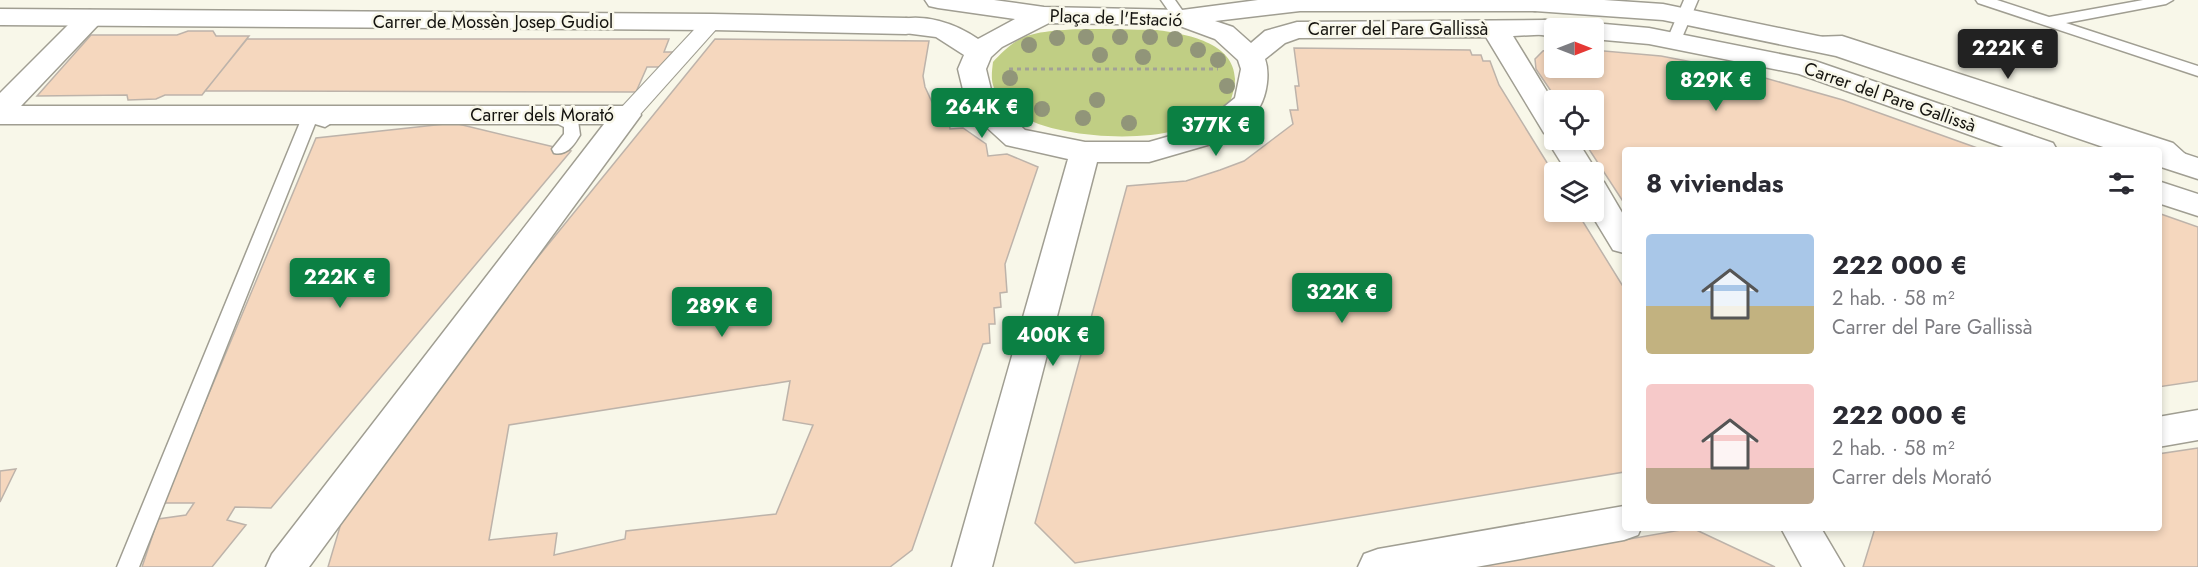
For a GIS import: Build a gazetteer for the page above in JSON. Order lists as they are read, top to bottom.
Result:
{
  "streets": {
    "street": [
      "Plaça de l'Estació",
      "Carrer de Mossèn Josep Gudiol",
      "Carrer del Pare Gallissà",
      "Carrer dels Morató"
    ]
  },
  "crossings": [
    ["Plaça de l'Estació", "Carrer de Mossèn Josep Gudiol"],
    ["Plaça de l'Estació", "Carrer del Pare Gallissà"]
  ],
  "north": "right",
  "page": {
    "price": [
      "222K €",
      "829K €",
      "264K €",
      "377K €",
      "222K €",
      "322K €",
      "289K €",
      "400K €"
    ],
    "heading": "8 viviendas",
    "list": [
      {
        "name": "222 000 €",
        "note": "2 hab. · 58 m² · Carrer del Pare Gallissà"
      },
      {
        "name": "222 000 €",
        "note": "2 hab. · 58 m² · Carrer dels Morató"
      }
    ]
  }
}
